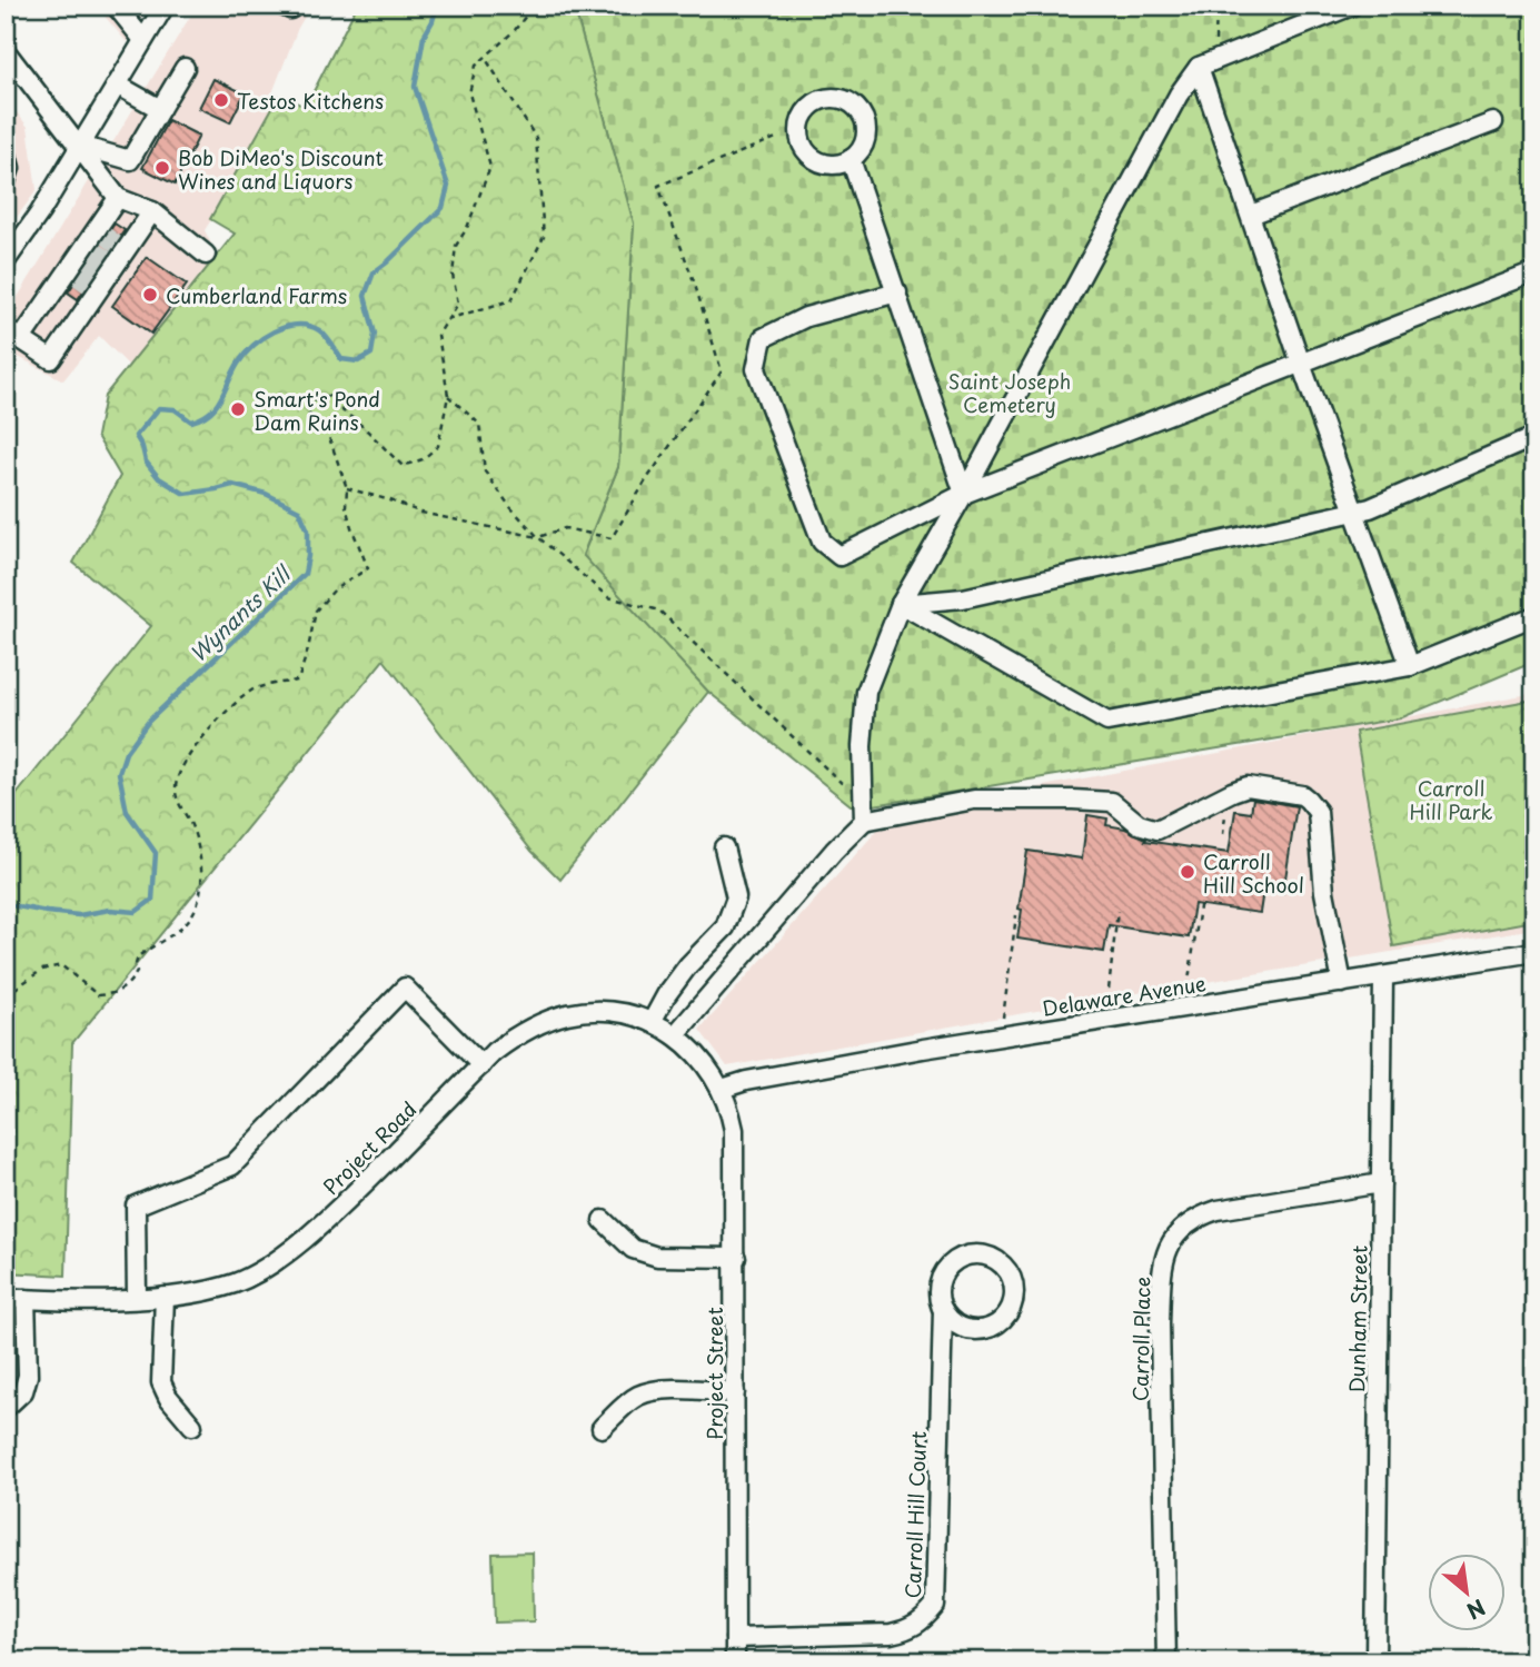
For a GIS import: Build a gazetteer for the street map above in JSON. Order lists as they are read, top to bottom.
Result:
{
  "streets": {
    "street": [
      "Delaware Avenue",
      "Project Road",
      "Dunham Street",
      "Carroll Place",
      "Project Street",
      "Carroll Hill Court"
    ]
  },
  "crossings": [
    ["Delaware Avenue", "Project Road"],
    ["Delaware Avenue", "Dunham Street"],
    ["Delaware Avenue", "Project Street"],
    ["Project Road", "Project Street"],
    ["Dunham Street", "Carroll Place"],
    ["Project Street", "Carroll Hill Court"]
  ],
  "water": ["Wynants Kill"],
  "parks": ["Saint Joseph Cemetery", "Carroll Hill Park"],
  "places": [
    "Testos Kitchens",
    "Bob DiMeo's Discount Wines and Liquors",
    "Cumberland Farms",
    "Smart's Pond Dam Ruins",
    "Carroll Hill School"
  ],
  "north": "bottom right"
}
